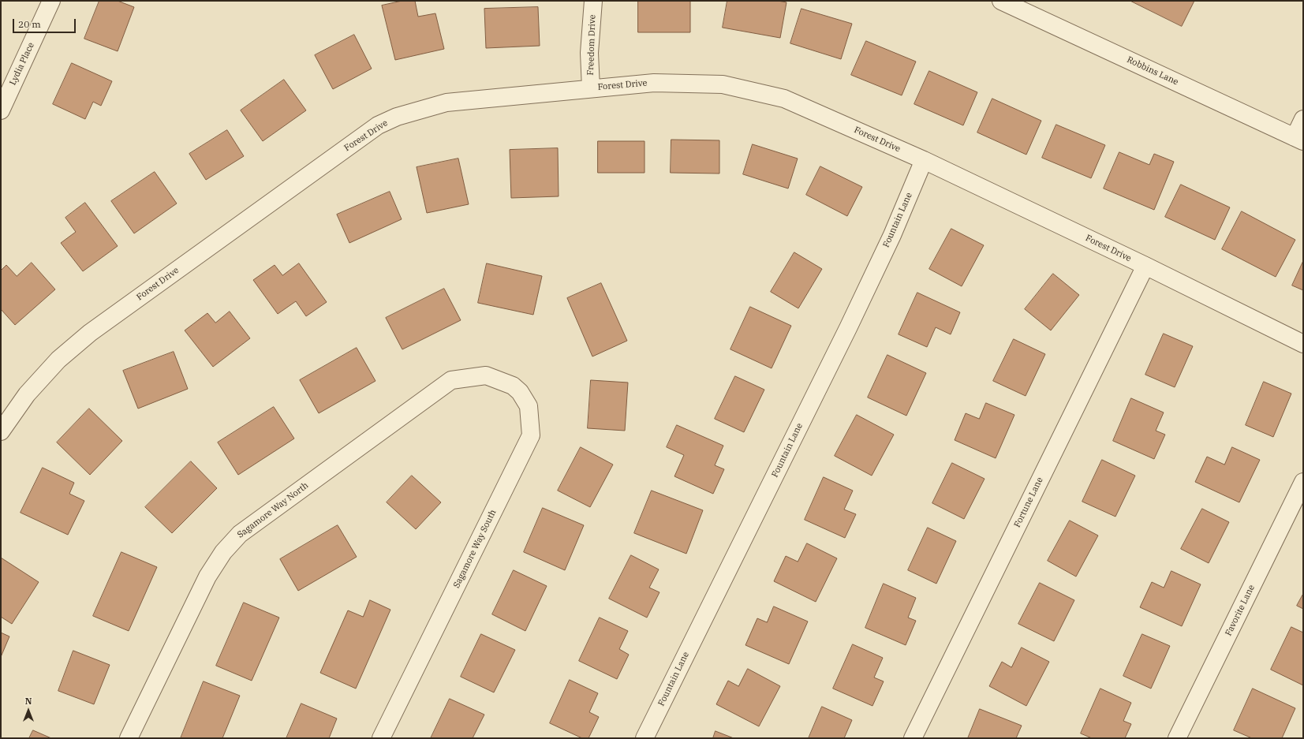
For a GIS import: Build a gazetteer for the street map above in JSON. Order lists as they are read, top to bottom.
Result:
{
  "streets": {
    "street": [
      "Freedom Drive",
      "Lydia Place",
      "Robbins Lane",
      "Forest Drive",
      "Fountain Lane",
      "Fortune Lane",
      "Sagamore Way North",
      "Sagamore Way South",
      "Favorite Lane"
    ]
  },
  "crossings": [
    ["Freedom Drive", "Forest Drive"],
    ["Forest Drive", "Fountain Lane"],
    ["Forest Drive", "Fortune Lane"],
    ["Sagamore Way North", "Sagamore Way South"]
  ],
  "scale_bar": "20 m",
  "north": "top"
}
